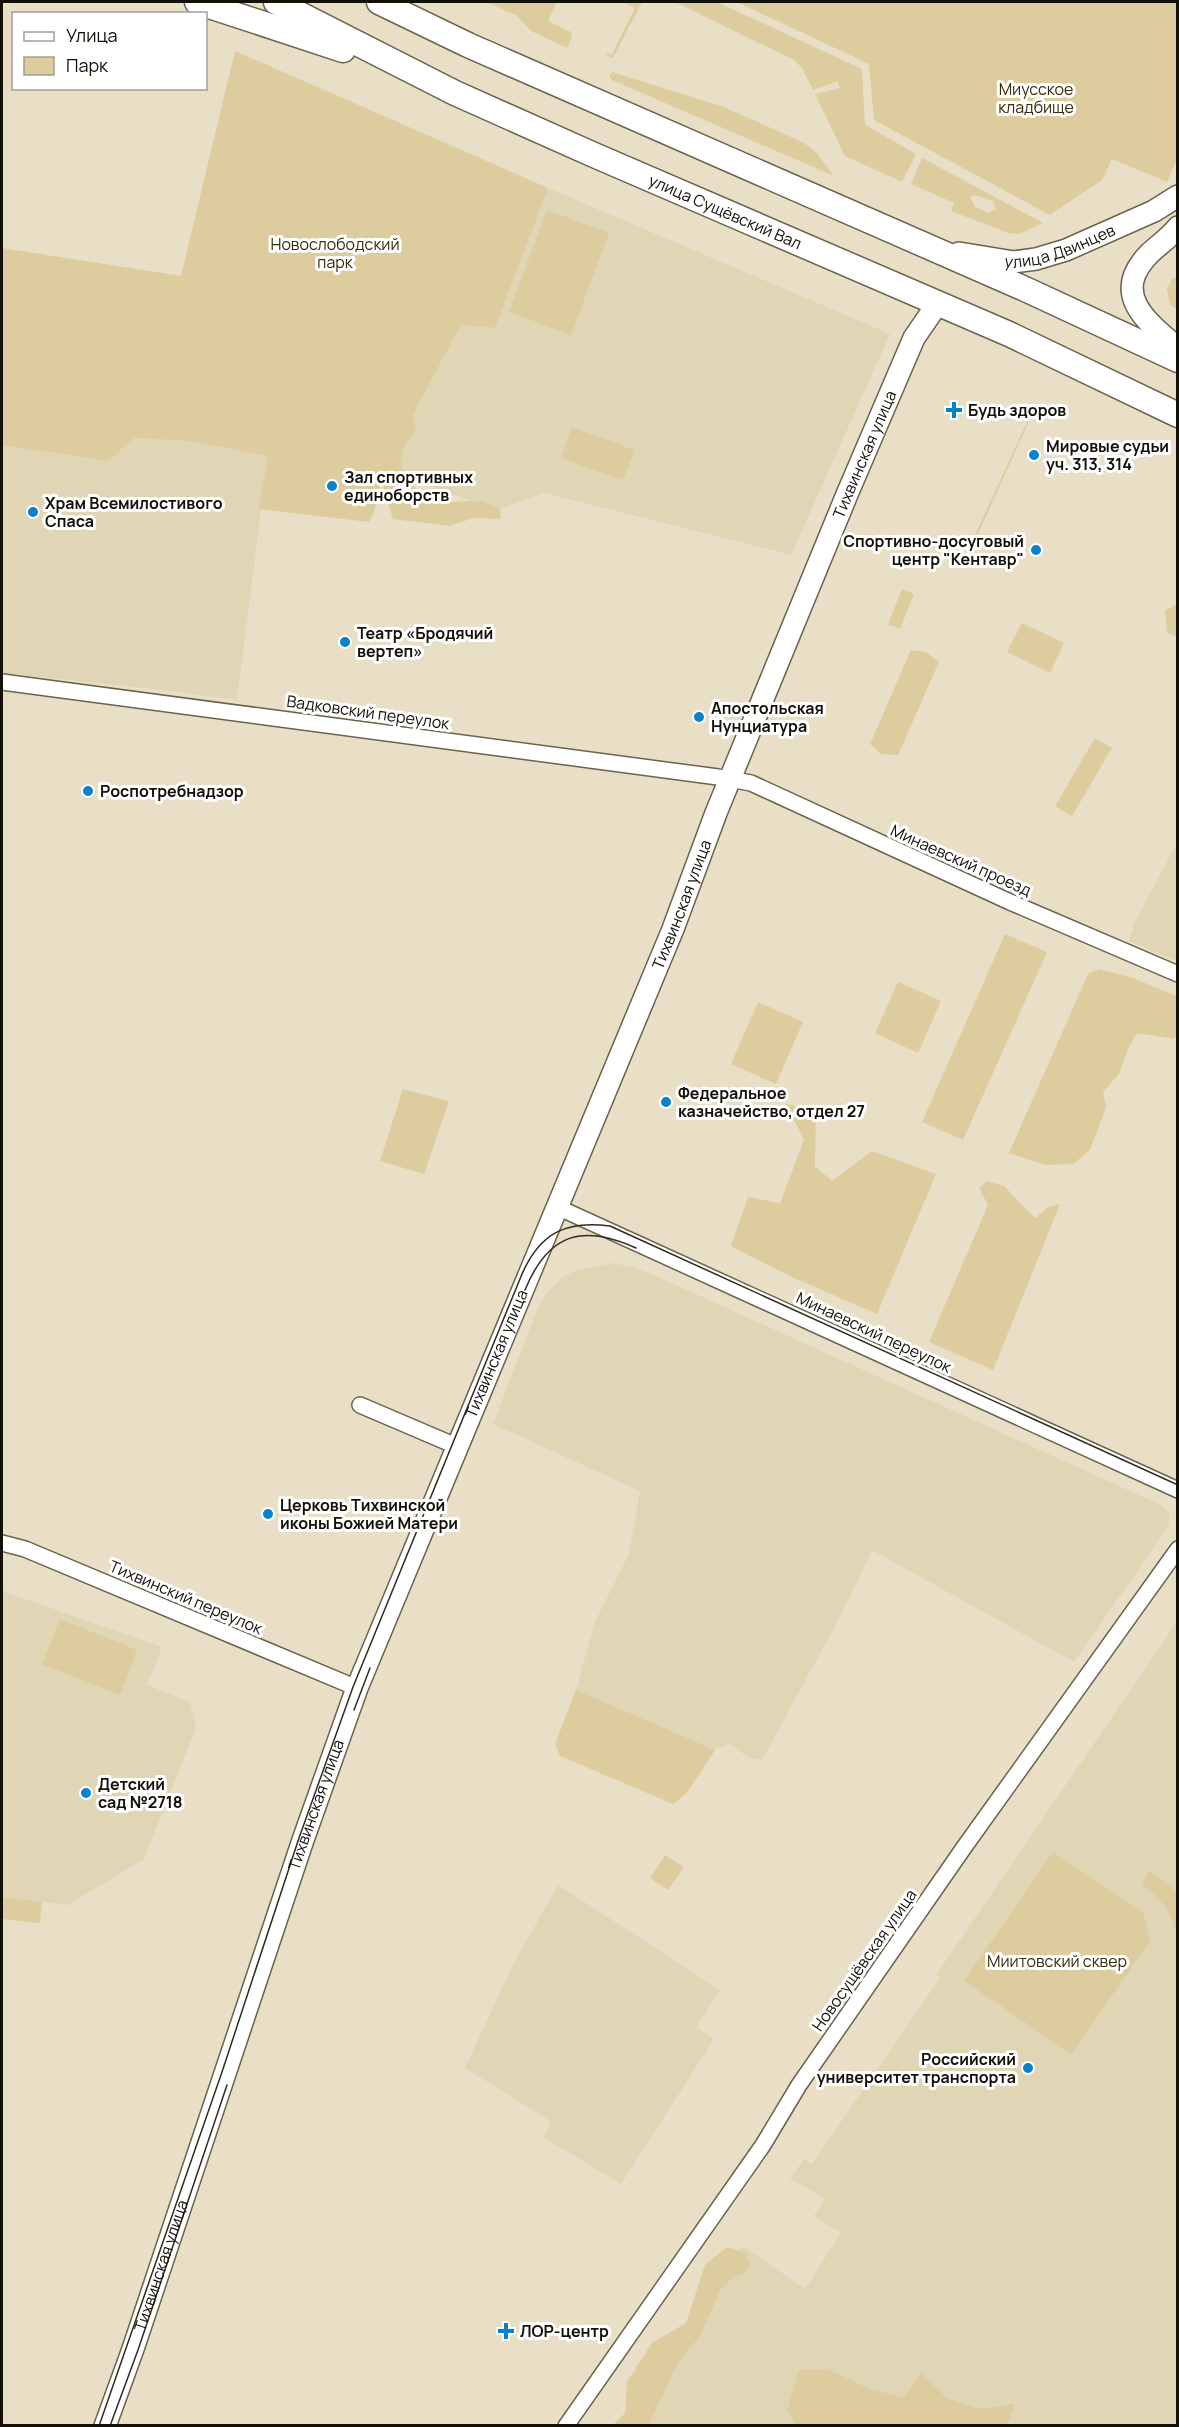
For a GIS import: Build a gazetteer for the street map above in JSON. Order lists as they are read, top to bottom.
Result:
{
  "streets": {
    "main road": ["улица Сущёвский Вал"],
    "street": [
      "улица Двинцев",
      "Тихвинская улица",
      "Вадковский переулок",
      "Минаевский проезд",
      "Минаевский переулок",
      "Тихвинский переулок",
      "Новосущёвская улица"
    ]
  },
  "crossings": [
    ["улица Сущёвский Вал", "Тихвинская улица"],
    ["Тихвинская улица", "Вадковский переулок"],
    ["Тихвинская улица", "Минаевский проезд"],
    ["Тихвинская улица", "Минаевский переулок"],
    ["Тихвинская улица", "Тихвинский переулок"],
    ["Вадковский переулок", "Минаевский проезд"]
  ],
  "parks": ["Миусское кладбище", "Новослободский парк", "Миитовский сквер"],
  "places": {
    "health": ["Будь здоров", "ЛОР-центр"],
    "other": [
      "Мировые судьи уч. 313, 314",
      "Зал спортивных единоборств",
      "Храм Всемилостивого Спаса",
      "Спортивно-досуговый центр \"Кентавр\"",
      "Театр «Бродячий вертеп»",
      "Апостольская Нунциатура",
      "Роспотребнадзор",
      "Федеральное казначейство, отдел 27",
      "Церковь Тихвинской иконы Божией Матери",
      "Детский сад №2718",
      "Российский университет транспорта"
    ]
  },
  "legend": ["Улица", "Парк"]
}
